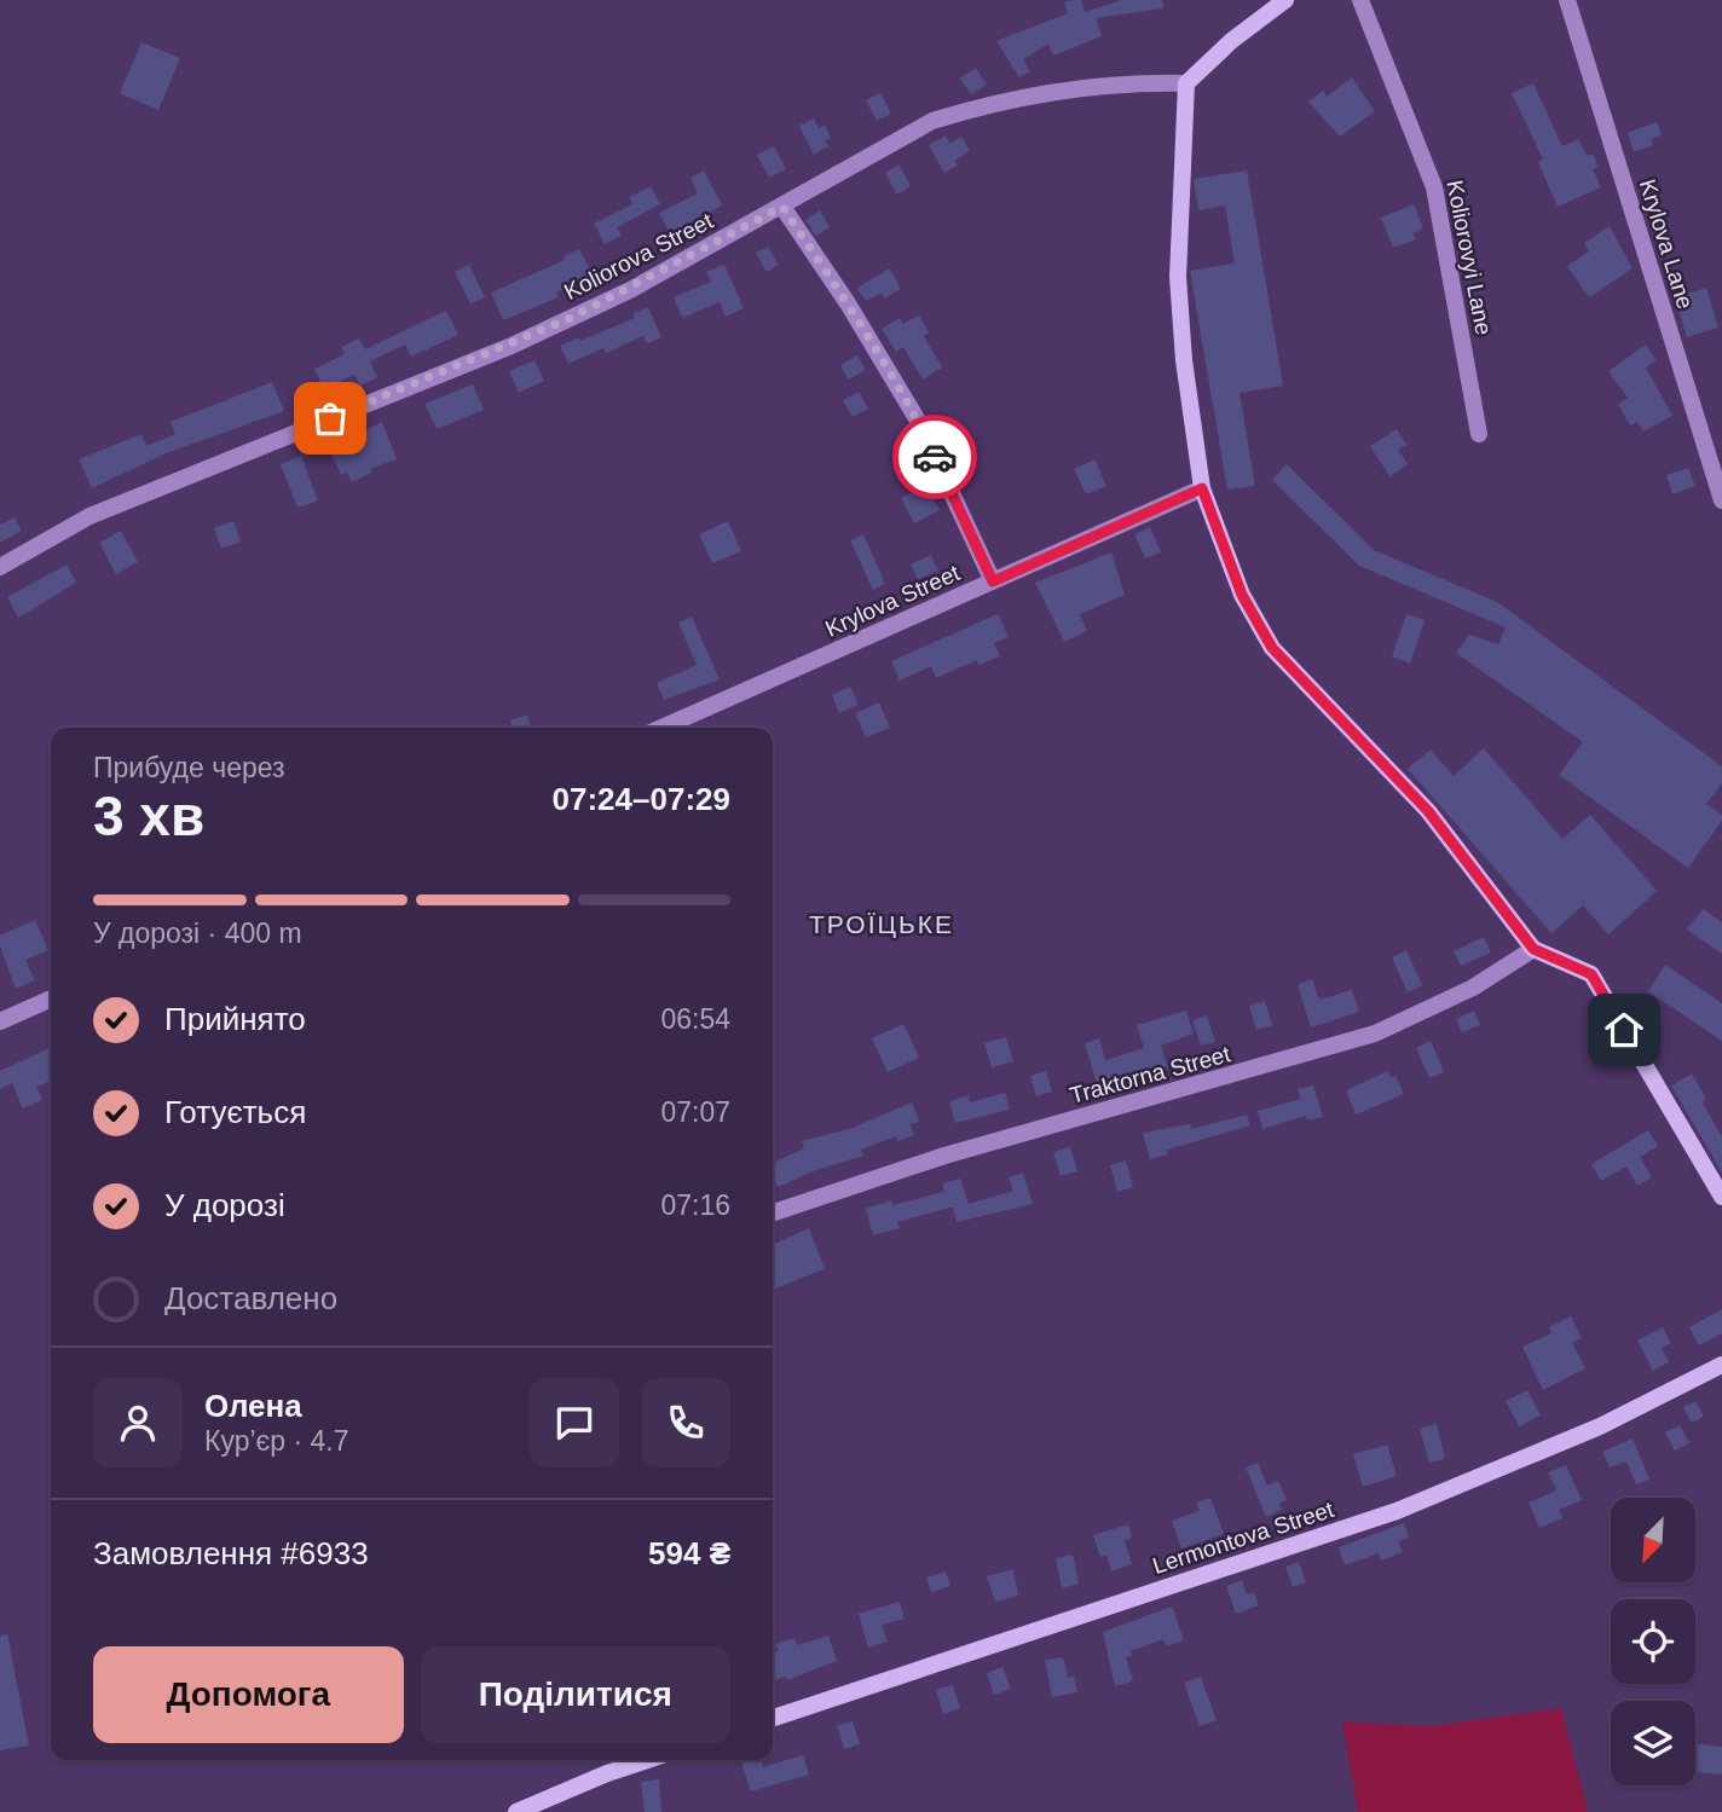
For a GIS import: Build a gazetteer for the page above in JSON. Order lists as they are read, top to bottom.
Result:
{
  "streets": {
    "street": [
      "Krylova Lane",
      "Koliorova Street",
      "Koliorovyi Lane",
      "Krylova Street",
      "Traktorna Street",
      "Lermontova Street"
    ]
  },
  "districts": ["ТРОЇЦЬКЕ"],
  "north": "bottom left",
  "page": {
    "heading": ["3 хв", "Прибуде через", "07:24–07:29"],
    "panel": [
      "Олена",
      "Кур’єр · 4.7",
      "Замовлення #6933",
      "594 ₴"
    ],
    "bar": "У дорозі · 400 m",
    "list": [
      ["Прийнято", "06:54"],
      ["Готується", "07:07"],
      ["У дорозі", "07:16"],
      "Доставлено"
    ],
    "buttons": ["Допомога", "Поділитися"]
  }
}
